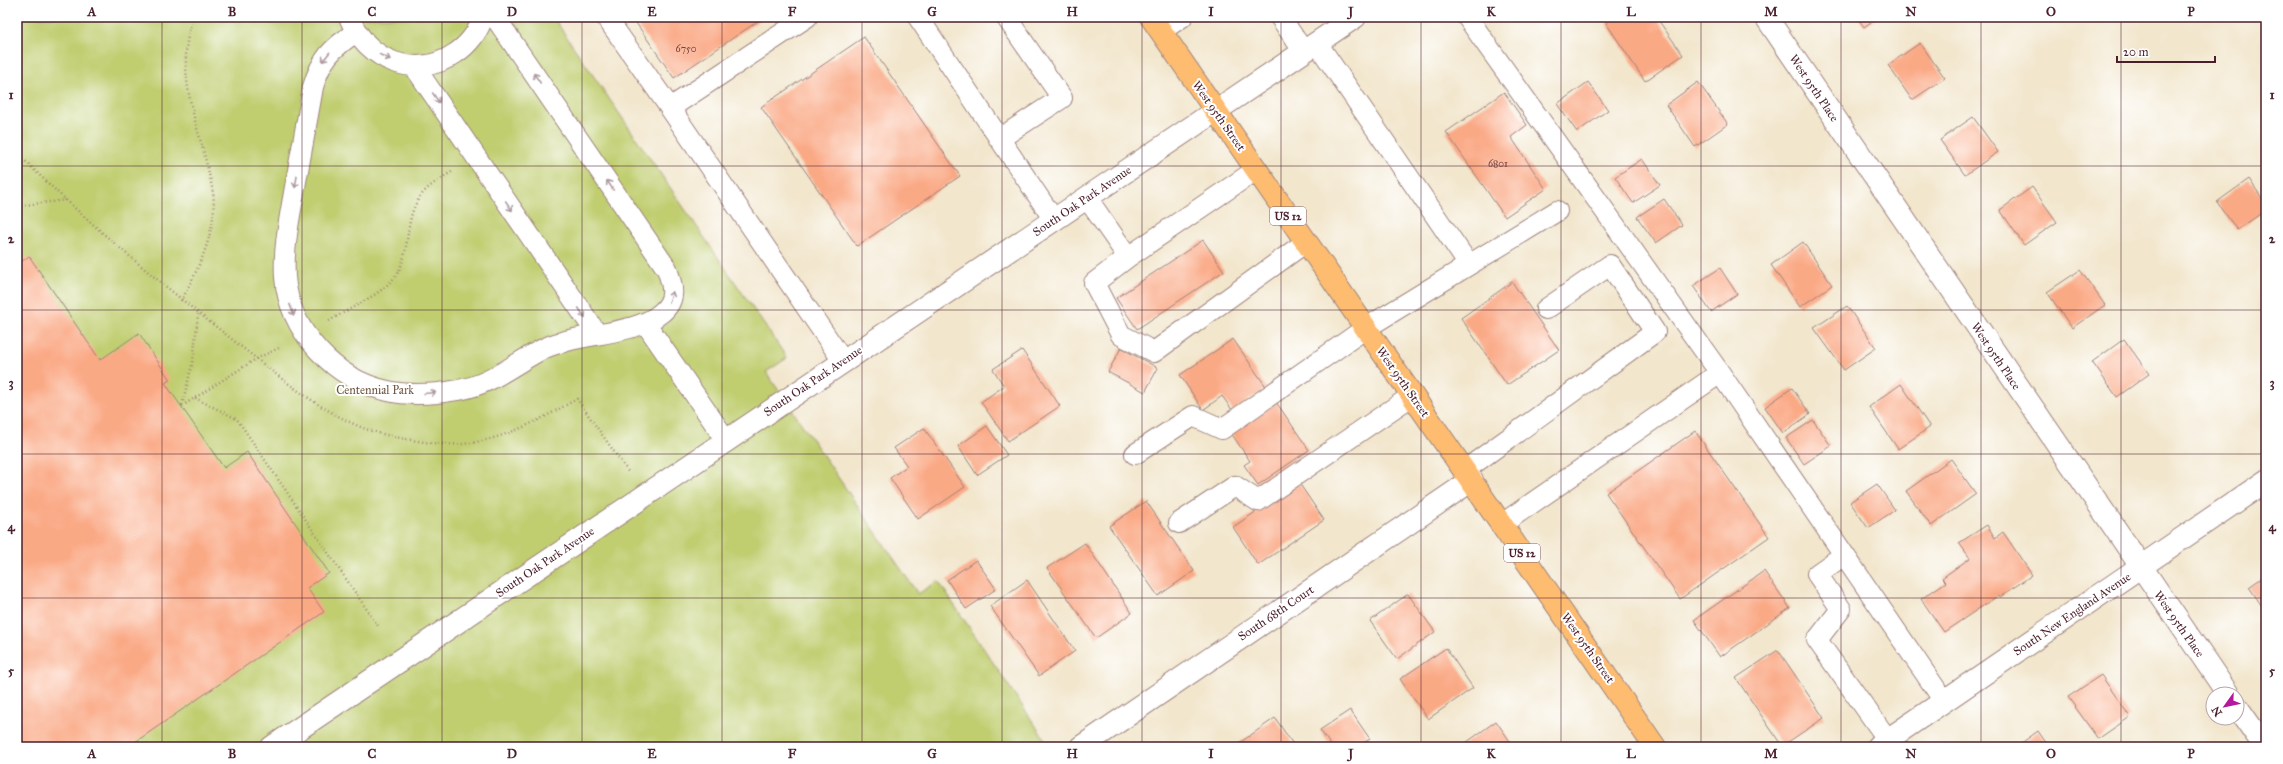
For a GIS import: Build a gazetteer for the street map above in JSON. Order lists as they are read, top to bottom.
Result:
{
  "streets": {
    "main road": ["West 95th Street", "US 12"],
    "street": [
      "West 95th Place",
      "South Oak Park Avenue",
      "South 68th Court",
      "South New England Avenue"
    ]
  },
  "crossings": [
    ["West 95th Place", "South New England Avenue"],
    ["West 95th Street", "South Oak Park Avenue"],
    ["West 95th Street", "South 68th Court"]
  ],
  "parks": ["Centennial Park"],
  "house_numbers": ["6750", "6801"],
  "scale_bar": "20 m",
  "north": "bottom left",
  "grid": {
    "columns": [
      "A",
      "B",
      "C",
      "D",
      "E",
      "F",
      "G",
      "H",
      "I",
      "J",
      "K",
      "L",
      "M",
      "N",
      "O",
      "P"
    ],
    "rows": [
      "1",
      "2",
      "3",
      "4",
      "5"
    ]
  }
}
